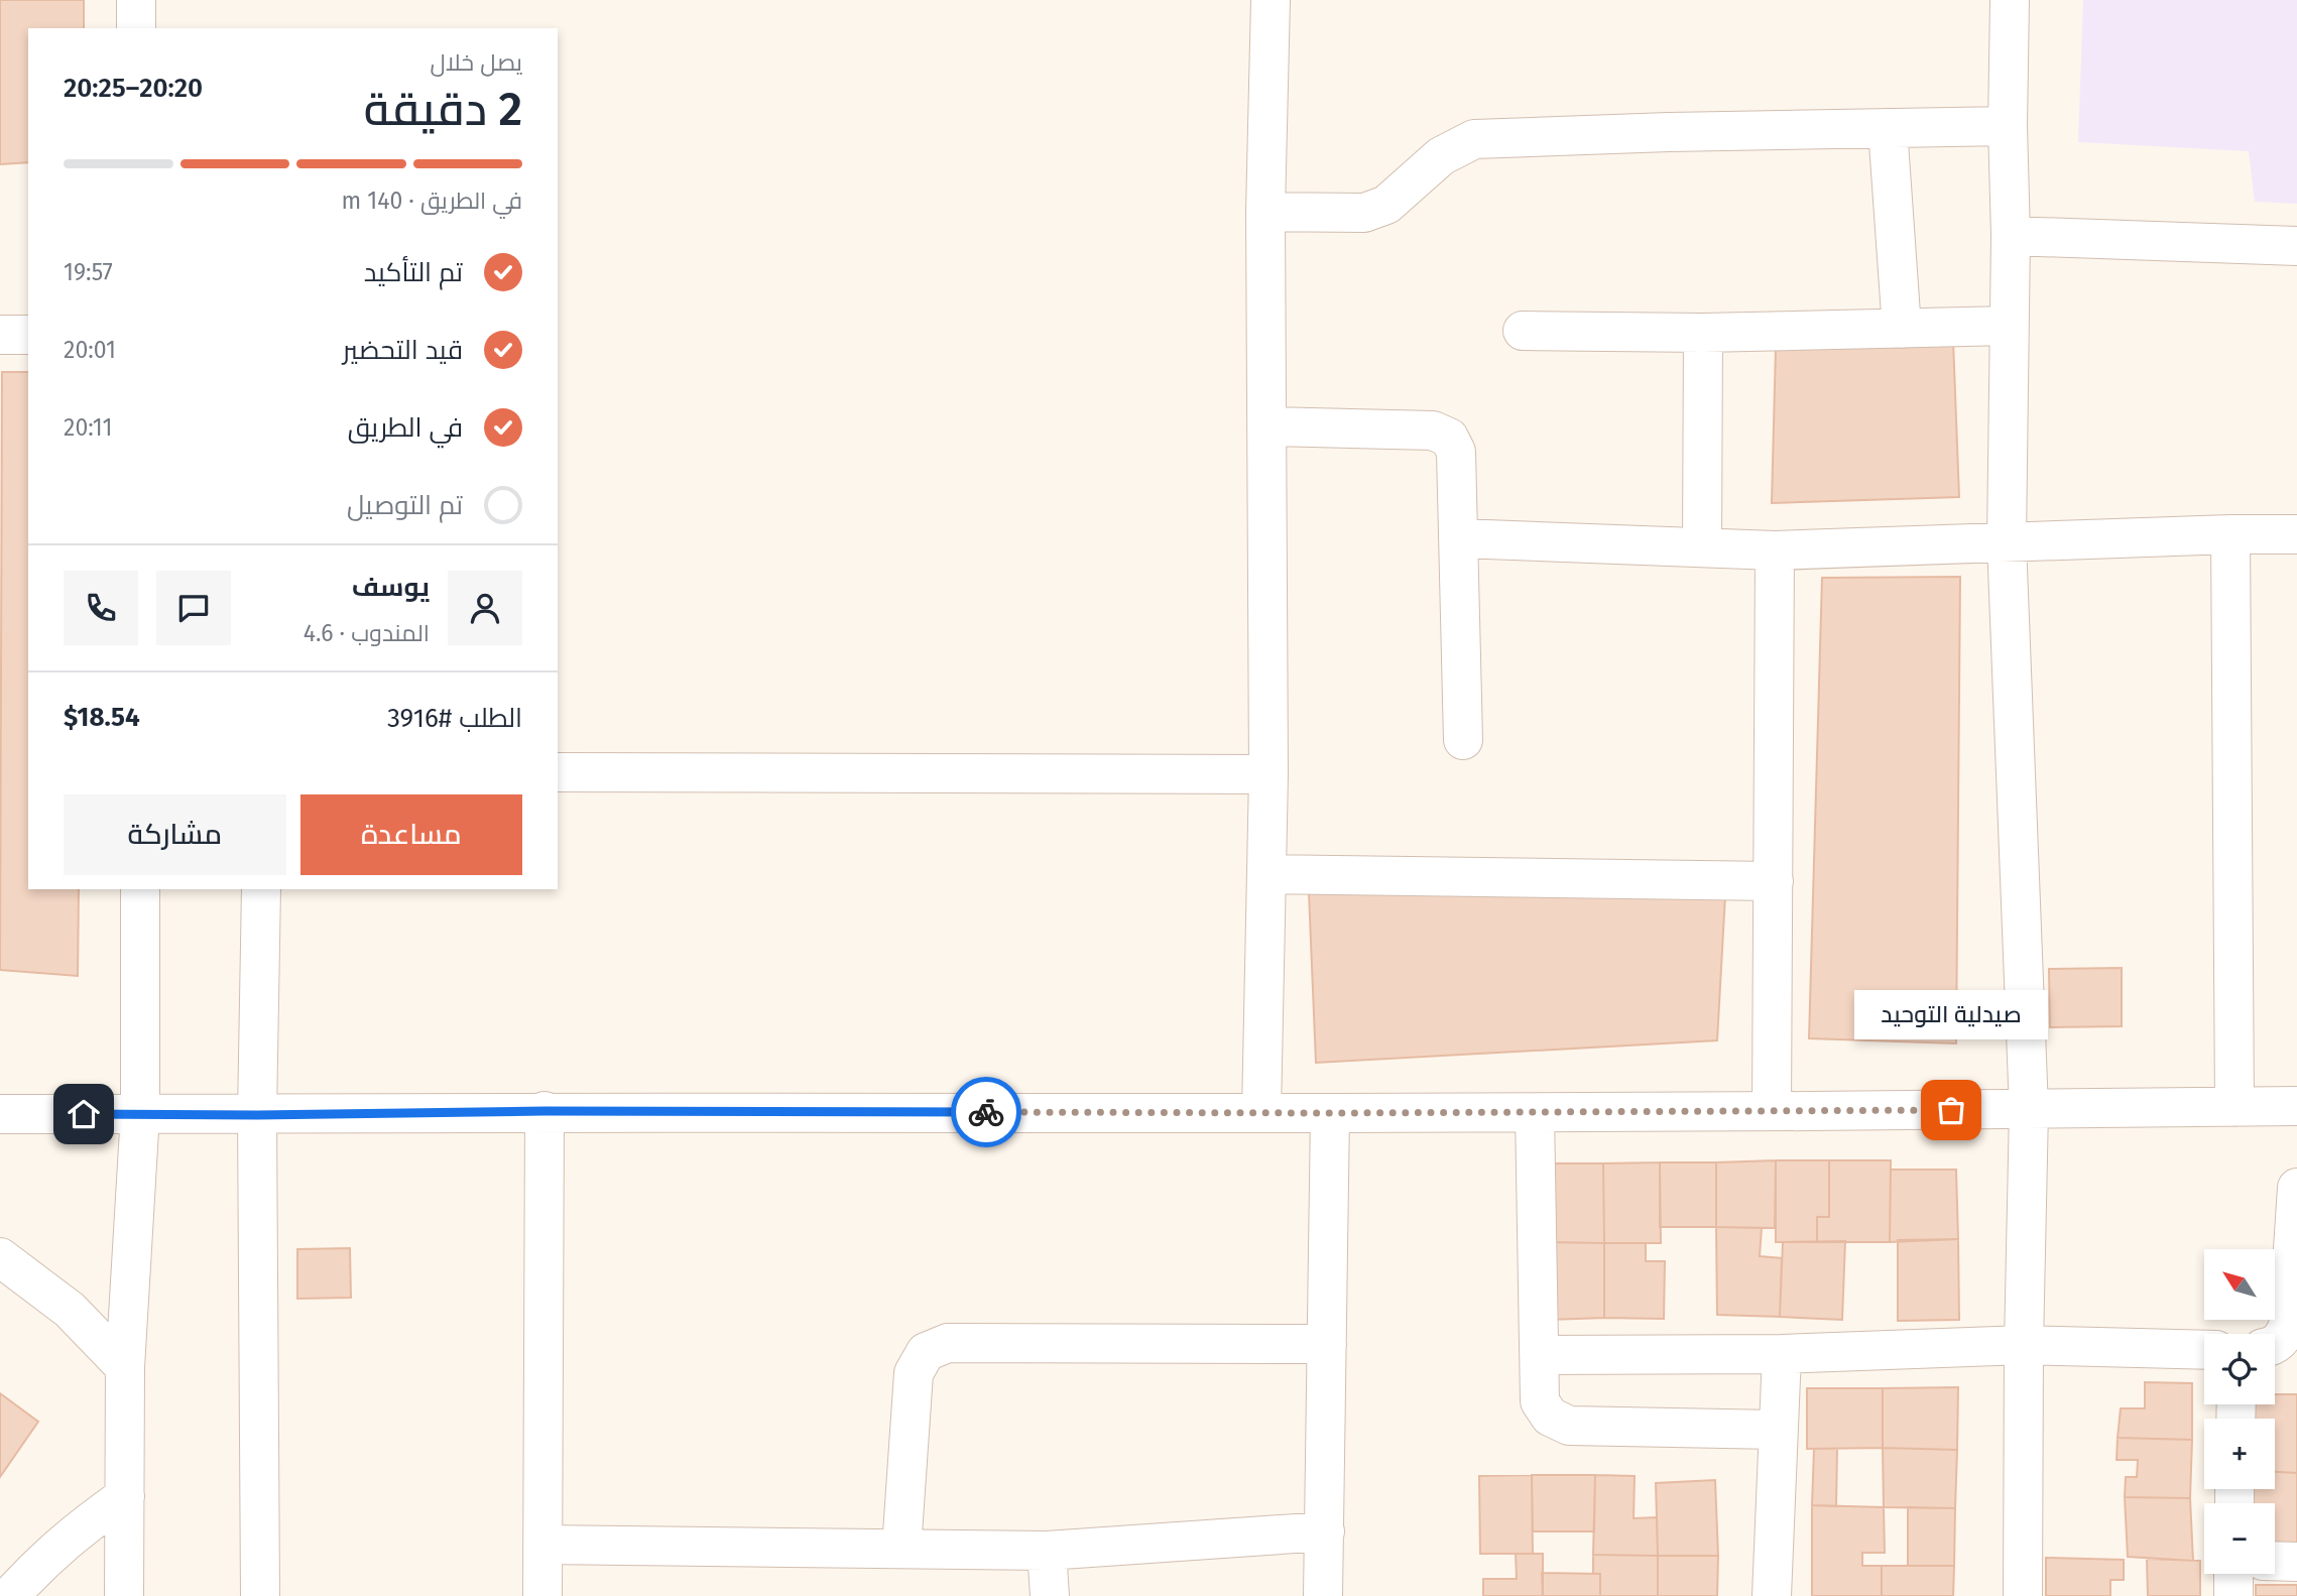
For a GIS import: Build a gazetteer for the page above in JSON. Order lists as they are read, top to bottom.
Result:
{
  "places": ["صيدلية التوحيد"],
  "north": "top left",
  "page": {
    "heading": ["2 دقيقة", "يصل خلال", "20:20–20:25"],
    "panel": [
      "يوسف",
      "المندوب · 4.6",
      "الطلب #3916",
      "$18.54"
    ],
    "bar": "في الطريق · 140 m",
    "list": [
      ["تم التأكيد", "19:57"],
      ["قيد التحضير", "20:01"],
      ["في الطريق", "20:11"],
      "تم التوصيل"
    ],
    "buttons": ["مساعدة", "مشاركة"],
    "bubble": "صيدلية التوحيد",
    "map_buttons": ["+", "−"]
  }
}
